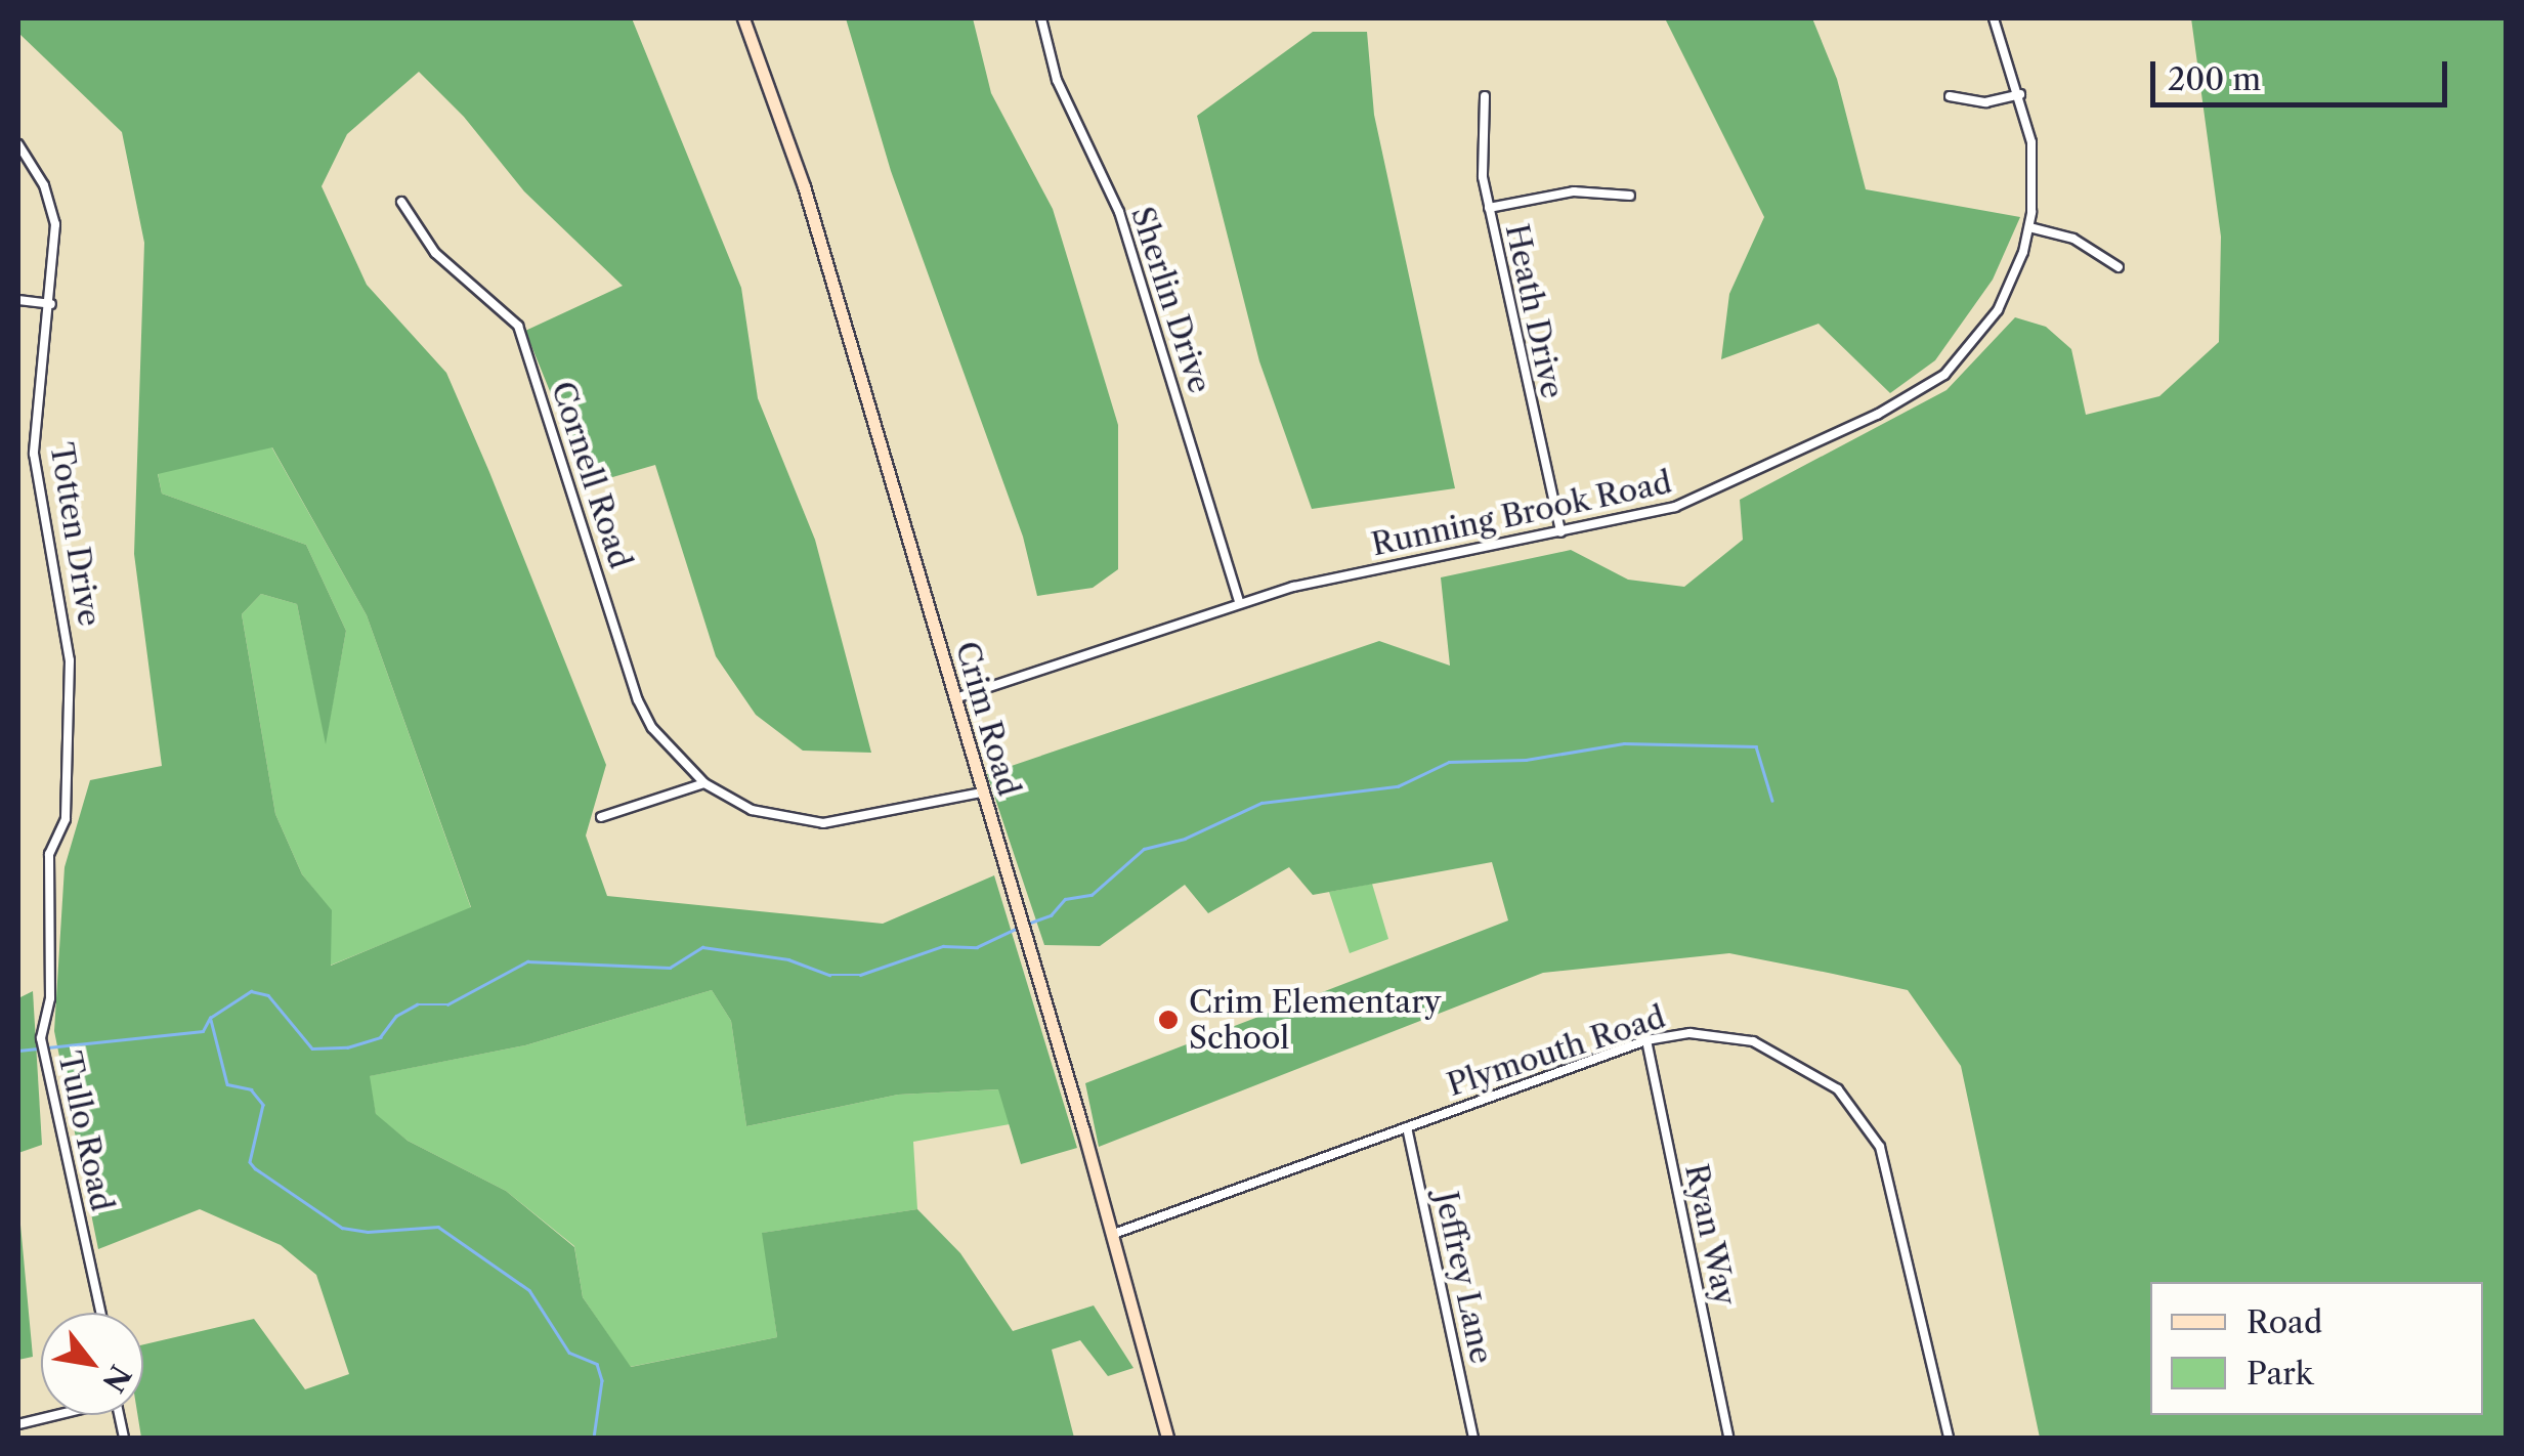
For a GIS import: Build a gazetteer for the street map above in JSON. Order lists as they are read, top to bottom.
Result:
{
  "streets": {
    "street": [
      "Sherlin Drive",
      "Heath Drive",
      "Cornell Road",
      "Running Brook Road",
      "Totten Drive",
      "Crim Road",
      "Plymouth Road",
      "Tullo Road",
      "Ryan Way",
      "Jeffrey Lane"
    ]
  },
  "crossings": [
    ["Sherlin Drive", "Running Brook Road"],
    ["Heath Drive", "Running Brook Road"],
    ["Cornell Road", "Crim Road"],
    ["Running Brook Road", "Crim Road"],
    ["Totten Drive", "Tullo Road"],
    ["Crim Road", "Plymouth Road"],
    ["Plymouth Road", "Ryan Way"],
    ["Plymouth Road", "Jeffrey Lane"]
  ],
  "places": ["Crim Elementary School"],
  "legend": ["Road", "Park"],
  "scale_bar": "200 m",
  "north": "bottom right"
}
